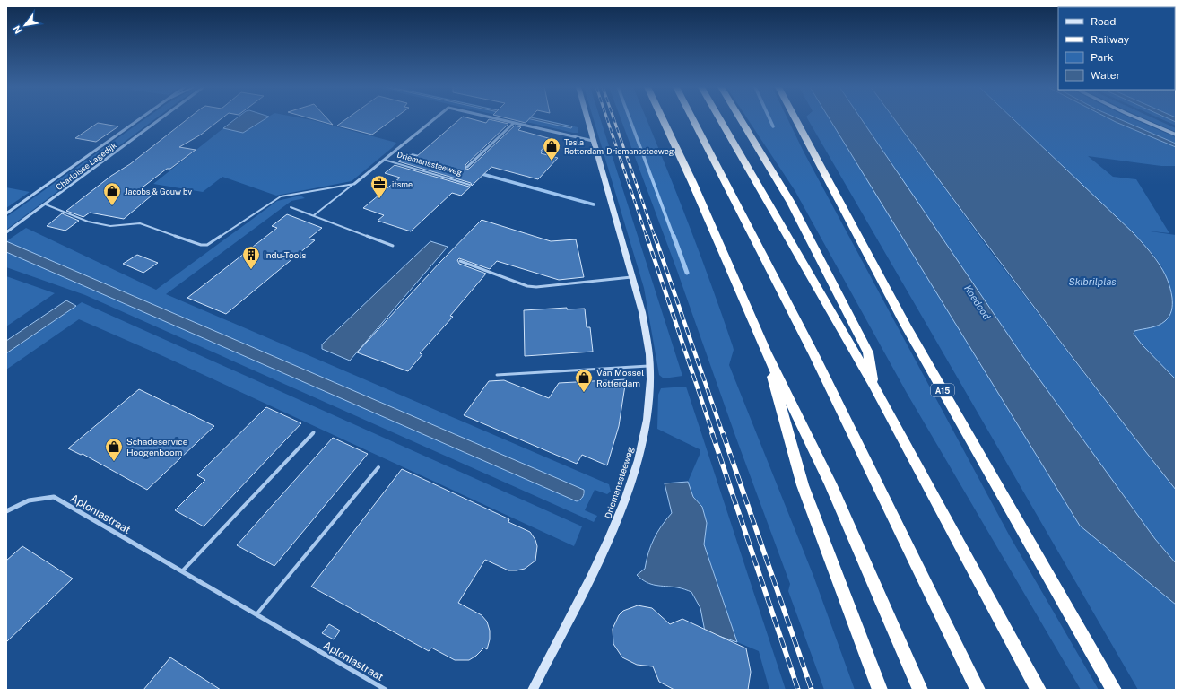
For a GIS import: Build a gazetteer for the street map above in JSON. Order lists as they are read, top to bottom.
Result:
{
  "streets": {
    "highway": ["A15"],
    "main road": ["Driemanssteeweg"],
    "street": ["Charloisse Lagedijk", "Aploniastraat"]
  },
  "water": ["Skibrilplas", "Koedood"],
  "places": {
    "shop": [
      "Tesla Rotterdam-Driemanssteeweg",
      "Jacobs & Gouw bv",
      "Van Mossel Rotterdam",
      "Schadeservice Hoogenboom"
    ],
    "office": ["itsme"],
    "building": ["Indu-Tools"]
  },
  "legend": [
    "Road",
    "Railway",
    "Park",
    "Water"
  ],
  "north": "bottom left"
}
